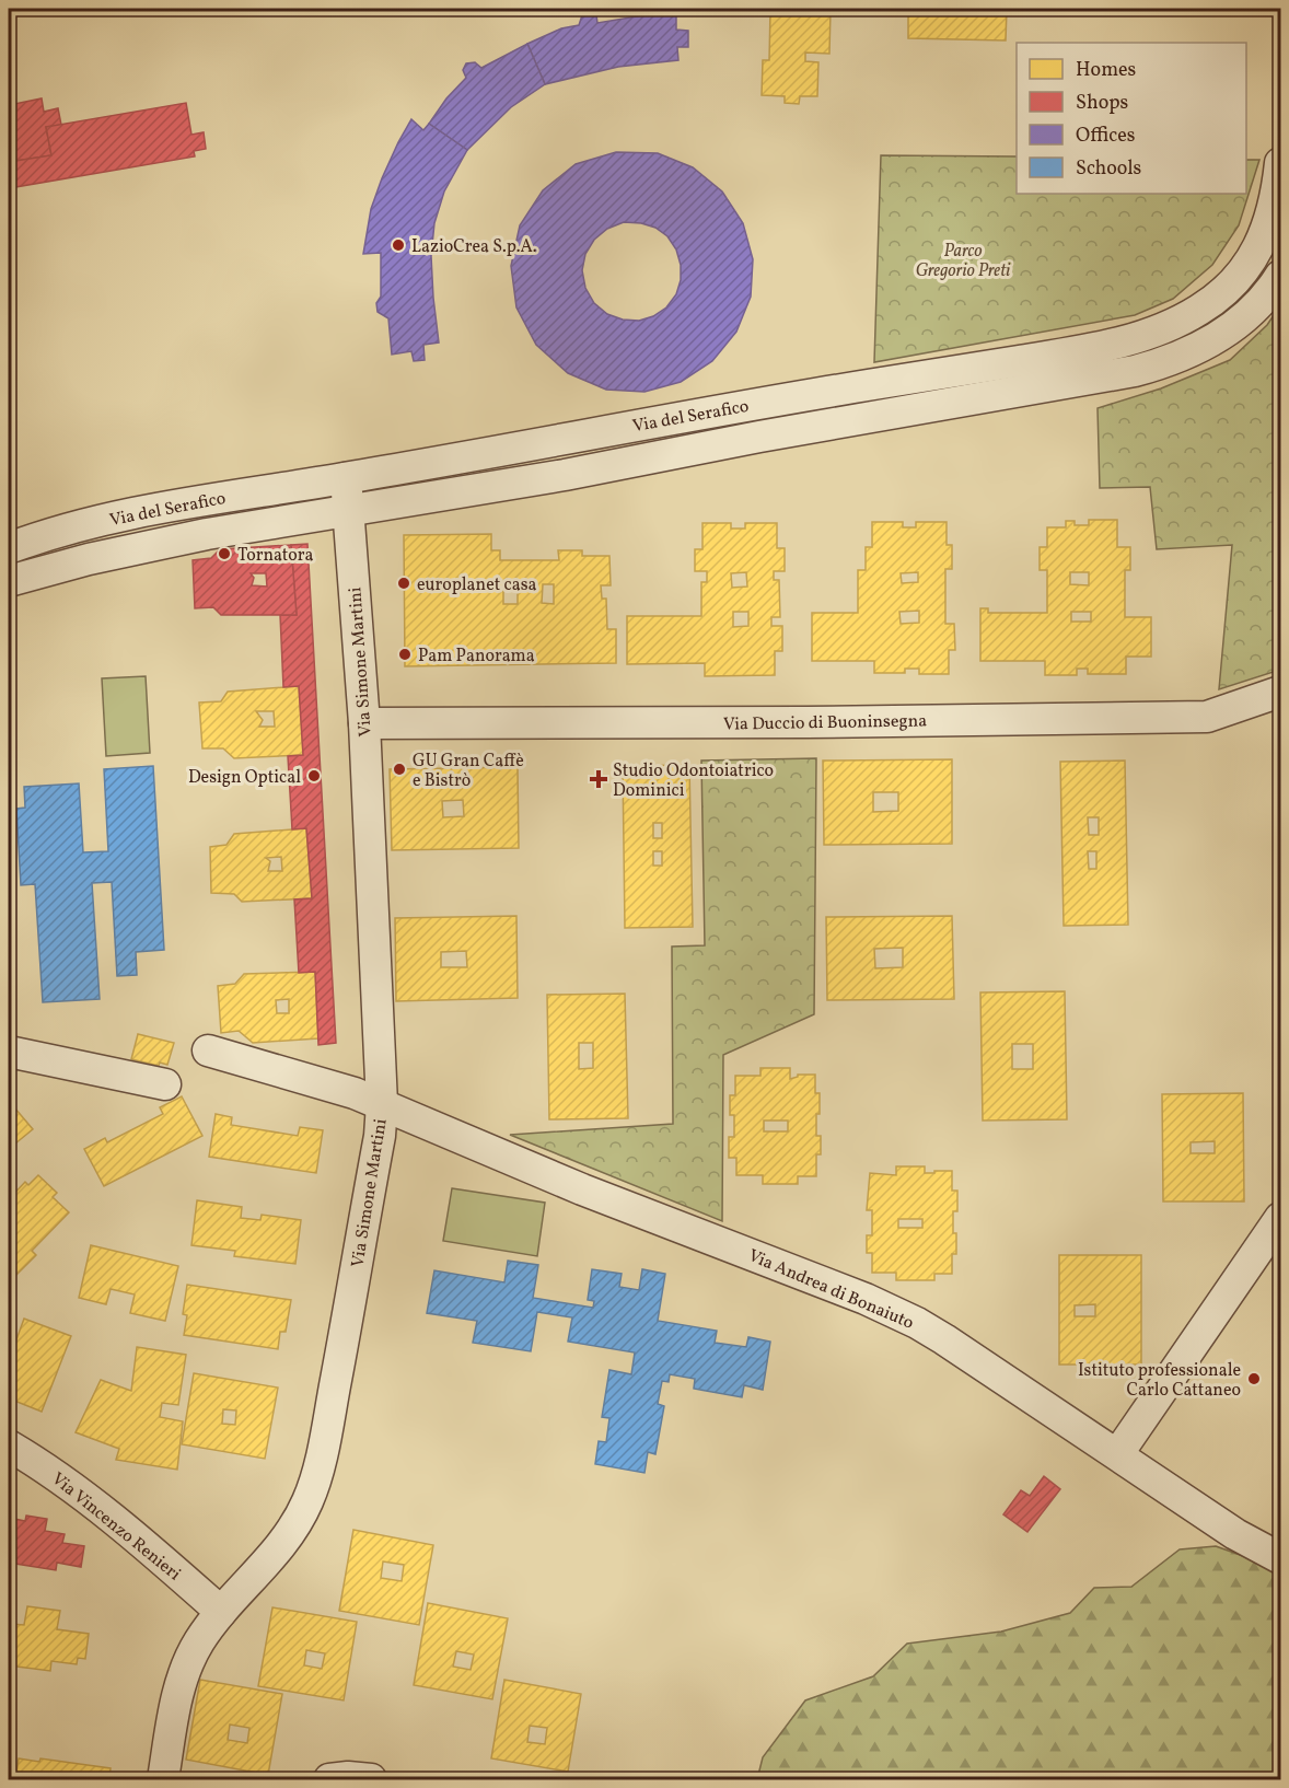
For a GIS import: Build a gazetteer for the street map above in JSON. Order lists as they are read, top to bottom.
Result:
{
  "streets": {
    "street": [
      "Via del Serafico",
      "Via Simone Martini",
      "Via Duccio di Buoninsegna",
      "Via Andrea di Bonaiuto",
      "Via Vincenzo Renieri"
    ]
  },
  "crossings": [
    ["Via del Serafico", "Via Simone Martini"],
    ["Via Simone Martini", "Via Duccio di Buoninsegna"],
    ["Via Simone Martini", "Via Andrea di Bonaiuto"],
    ["Via Simone Martini", "Via Vincenzo Renieri"]
  ],
  "parks": ["Parco Gregorio Preti"],
  "places": {
    "other": [
      "LazioCrea S.p.A.",
      "Tornatora",
      "europlanet casa",
      "Pam Panorama",
      "GU Gran Caffè e Bistrò",
      "Design Optical",
      "Istituto professionale Carlo Cattaneo"
    ],
    "health": ["Studio Odontoiatrico Dominici"]
  },
  "legend": [
    "Homes",
    "Shops",
    "Offices",
    "Schools"
  ]
}
